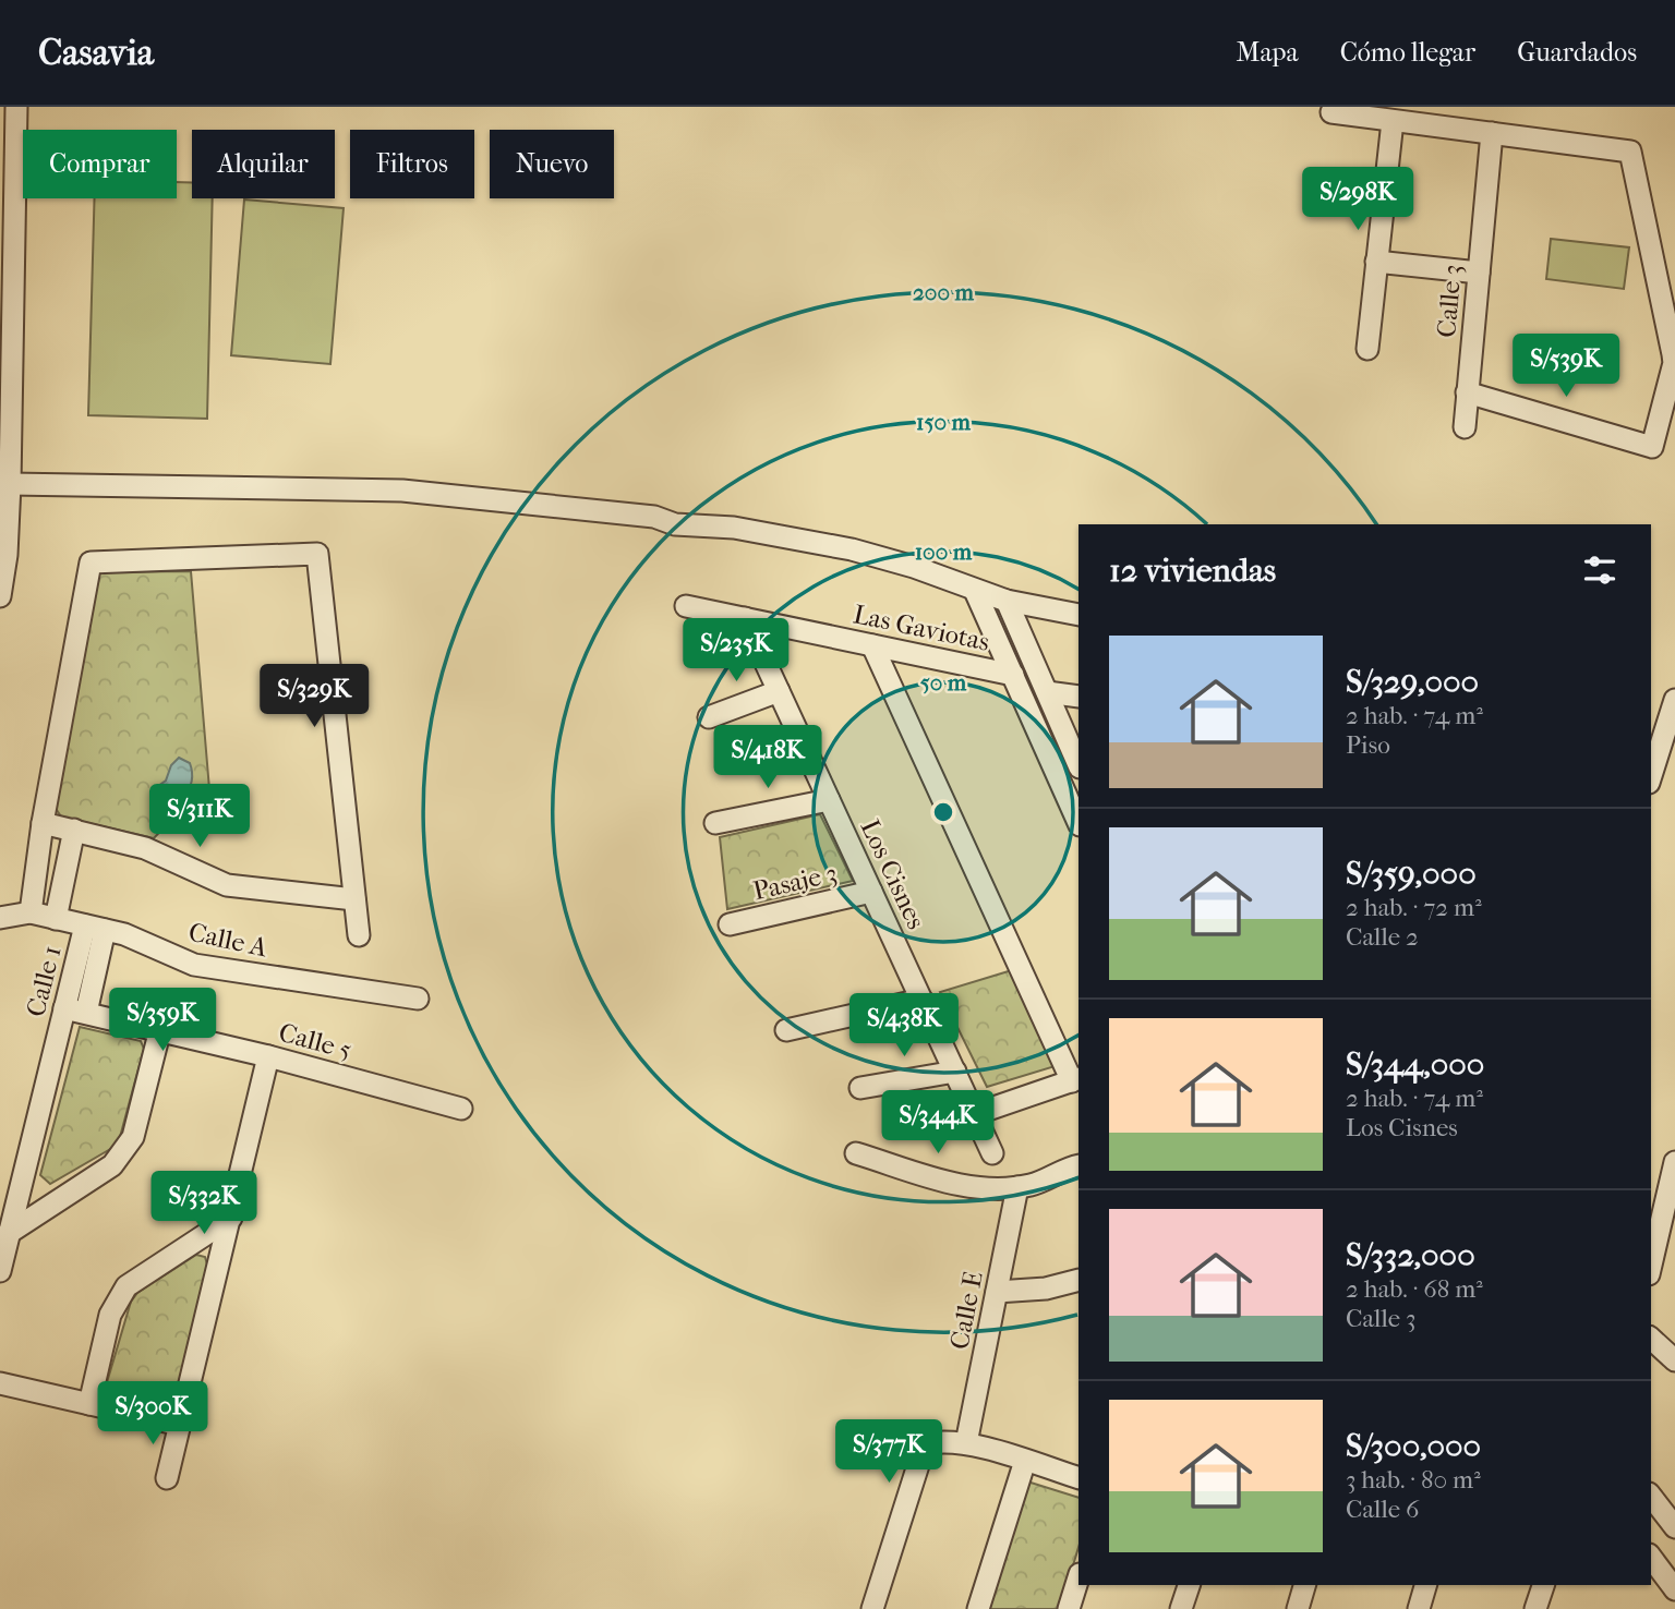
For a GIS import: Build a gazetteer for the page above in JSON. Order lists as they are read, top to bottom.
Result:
{
  "streets": {
    "street": [
      "Calle 3",
      "Las Gaviotas",
      "Los Cisnes",
      "Pasaje 3",
      "Calle A",
      "Calle 1",
      "Calle 5",
      "Calle E"
    ]
  },
  "crossings": [
    ["Las Gaviotas", "Los Cisnes"],
    ["Los Cisnes", "Pasaje 3"],
    ["Calle A", "Calle 1"],
    ["Calle 1", "Calle 5"]
  ],
  "page": {
    "header": "Casavia",
    "nav": ["Mapa", "Cómo llegar", "Guardados"],
    "chip": [
      "Comprar",
      "Alquilar",
      "Filtros",
      "Nuevo"
    ],
    "price": [
      "S/298K",
      "S/539K",
      "S/235K",
      "S/329K",
      "S/418K",
      "S/311K",
      "S/359K",
      "S/438K",
      "S/344K",
      "S/332K",
      "S/300K",
      "S/377K"
    ],
    "heading": "12 viviendas",
    "list": [
      {
        "name": "S/329,000",
        "note": "2 hab. · 74 m² · Piso"
      },
      {
        "name": "S/359,000",
        "note": "2 hab. · 72 m² · Calle 2"
      },
      {
        "name": "S/344,000",
        "note": "2 hab. · 74 m² · Los Cisnes"
      },
      {
        "name": "S/332,000",
        "note": "2 hab. · 68 m² · Calle 3"
      },
      {
        "name": "S/300,000",
        "note": "3 hab. · 80 m² · Calle 6"
      }
    ]
  },
  "rings": [
    "200 m",
    "150 m",
    "100 m",
    "50 m"
  ]
}
